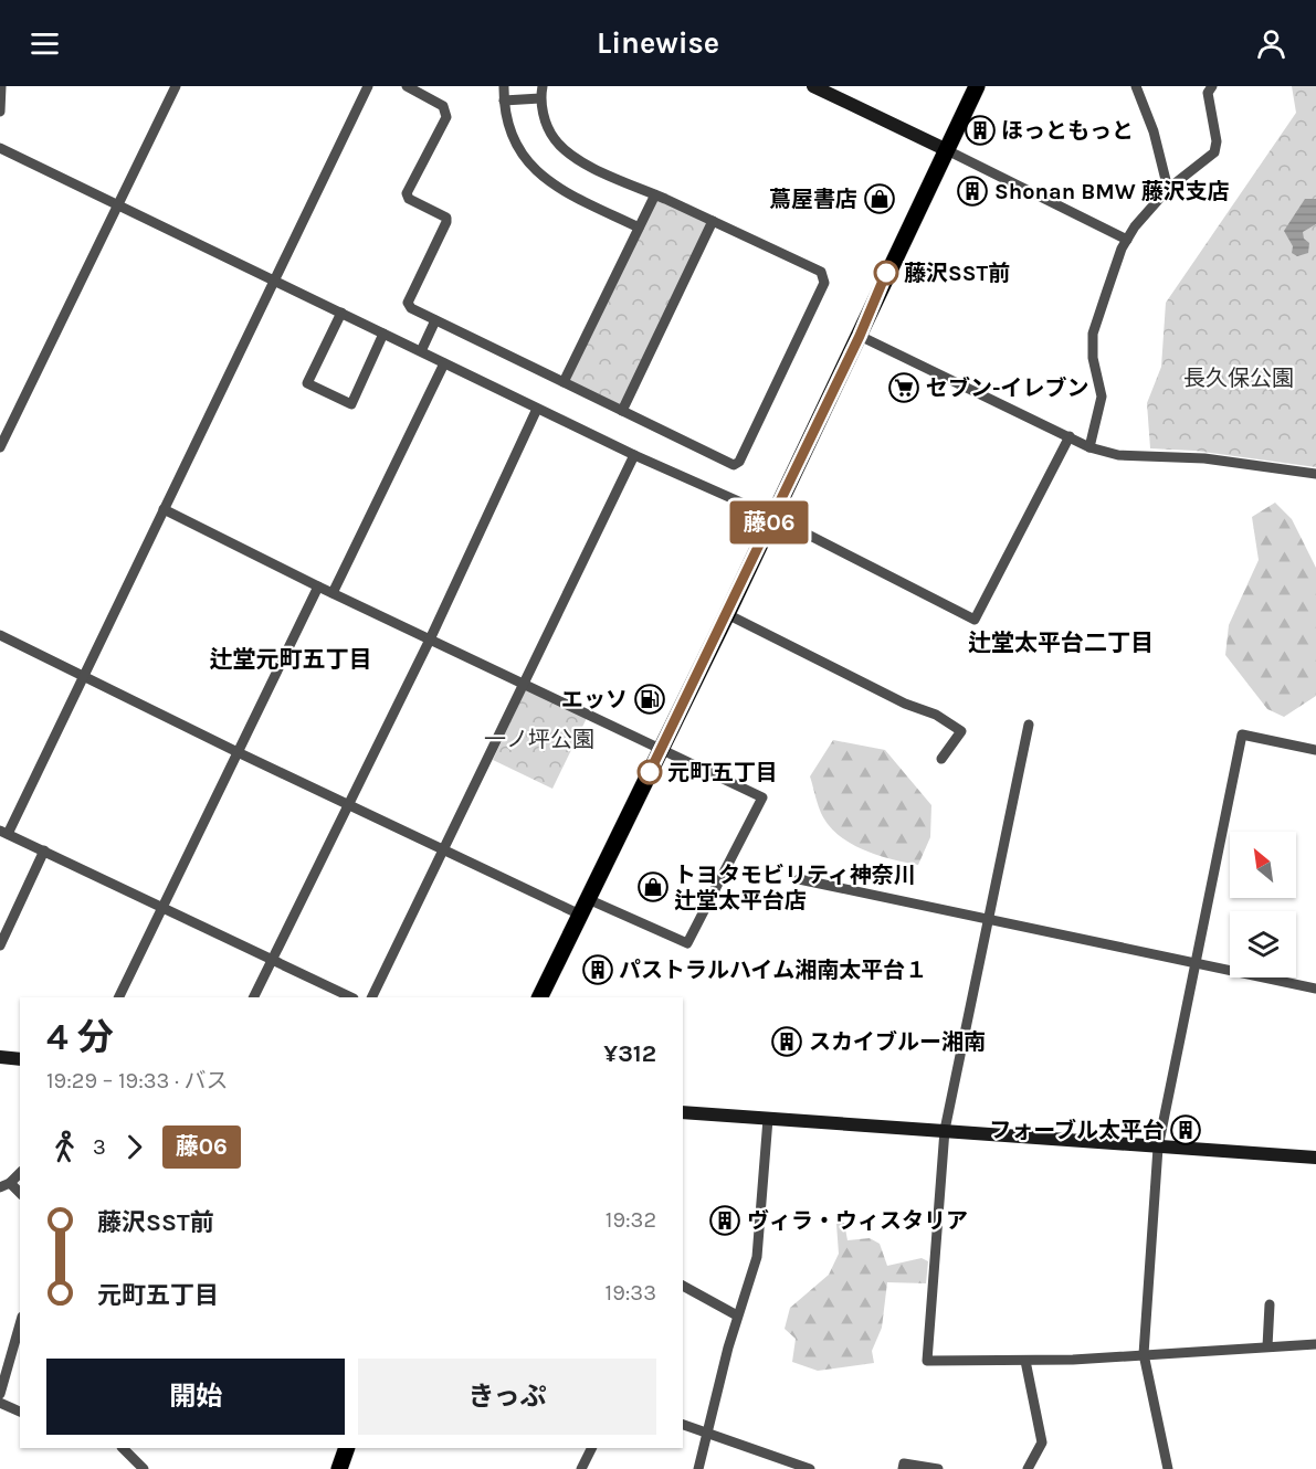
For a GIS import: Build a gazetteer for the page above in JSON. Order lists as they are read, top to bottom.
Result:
{
  "districts": ["辻堂太平台二丁目", "辻堂元町五丁目"],
  "parks": ["長久保公園", "一ノ坪公園"],
  "places": {
    "building": [
      "ほっともっと",
      "Shonan BMW 藤沢支店",
      "パストラルハイム湘南太平台１",
      "スカイブルー湘南",
      "フォーブル太平台",
      "ヴィラ・ウィスタリア"
    ],
    "shop": ["蔦屋書店", "トヨタモビリティ神奈川 辻堂太平台店"],
    "other": ["藤沢SST前", "元町五丁目"],
    "supermarket": ["セブン-イレブン"],
    "fuel station": ["エッソ"]
  },
  "lines": ["bus line 藤06"],
  "north": "top left",
  "page": {
    "header": "Linewise",
    "on_map": "藤06",
    "heading": ["4 分", "19:29 – 19:33 · バス", "¥312"],
    "legs": ["3", "藤06"],
    "list": [
      {
        "name": "藤沢SST前",
        "value": "19:32"
      },
      {
        "name": "元町五丁目",
        "value": "19:33"
      }
    ],
    "buttons": ["開始", "きっぷ"]
  }
}
